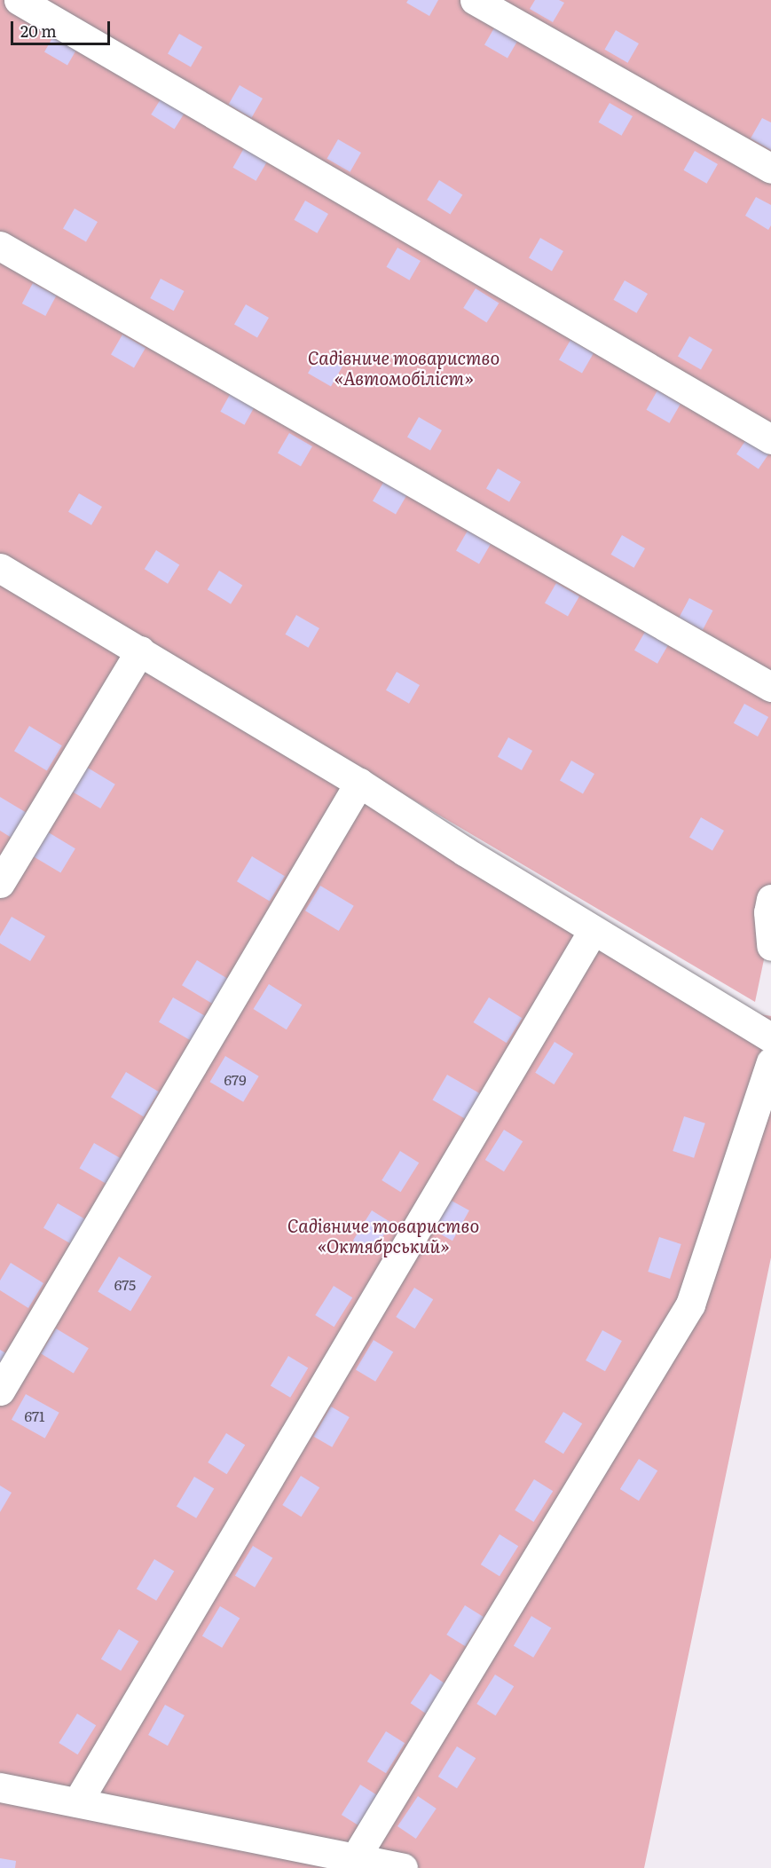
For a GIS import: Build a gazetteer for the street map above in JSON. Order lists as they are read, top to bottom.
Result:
{
  "parks": ["Садівниче товариство «Автомобіліст»", "Садівниче товариство «Октябрський»"],
  "house_numbers": ["679", "675", "671"],
  "scale_bar": "20 m"
}
